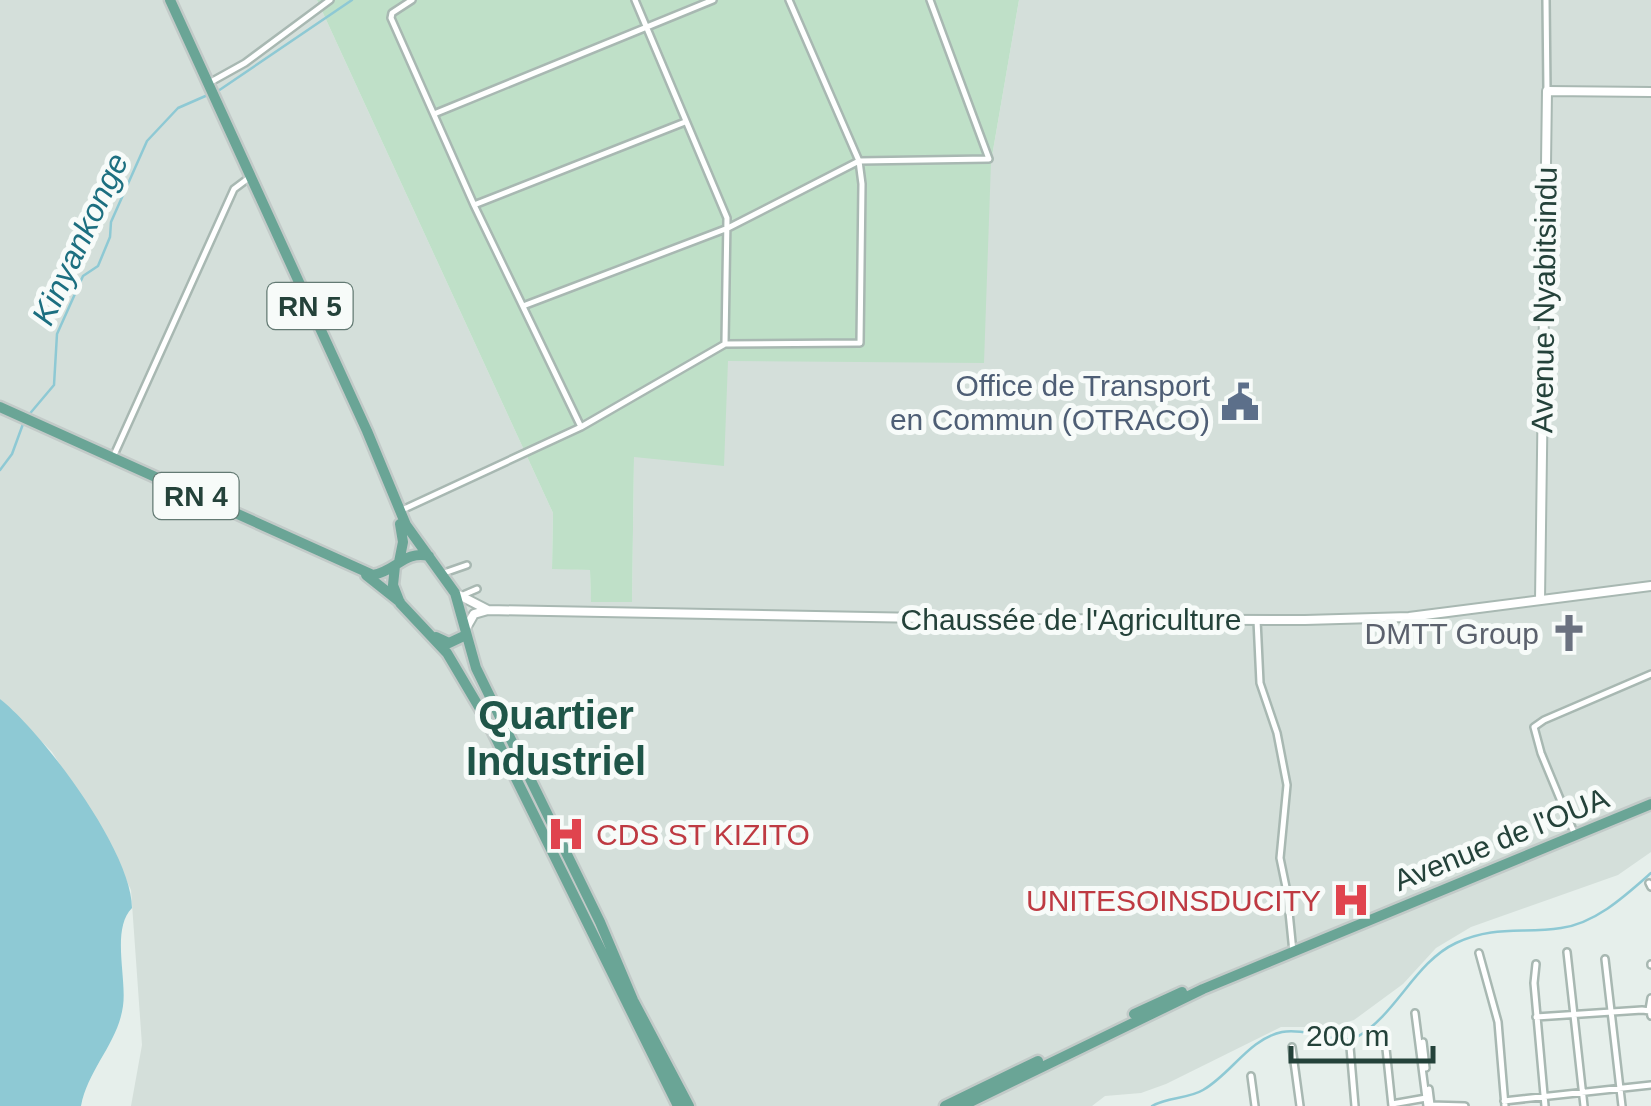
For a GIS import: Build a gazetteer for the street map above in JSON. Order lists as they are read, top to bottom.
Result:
{
  "streets": {
    "main road": ["RN 5", "RN 4", "Avenue de l'OUA"],
    "street": ["Avenue Nyabitsindu", "Chaussée de l'Agriculture"]
  },
  "crossings": [
    ["Avenue Nyabitsindu", "Chaussée de l'Agriculture"]
  ],
  "districts": ["Quartier Industriel"],
  "water": ["Kinyankonge"],
  "places": {
    "public building": ["Office de Transport en Commun (OTRACO)"],
    "church": ["DMTT Group"],
    "hospital": ["CDS ST KIZITO", "UNITESOINSDUCITY"]
  },
  "scale_bar": "200 m"
}
